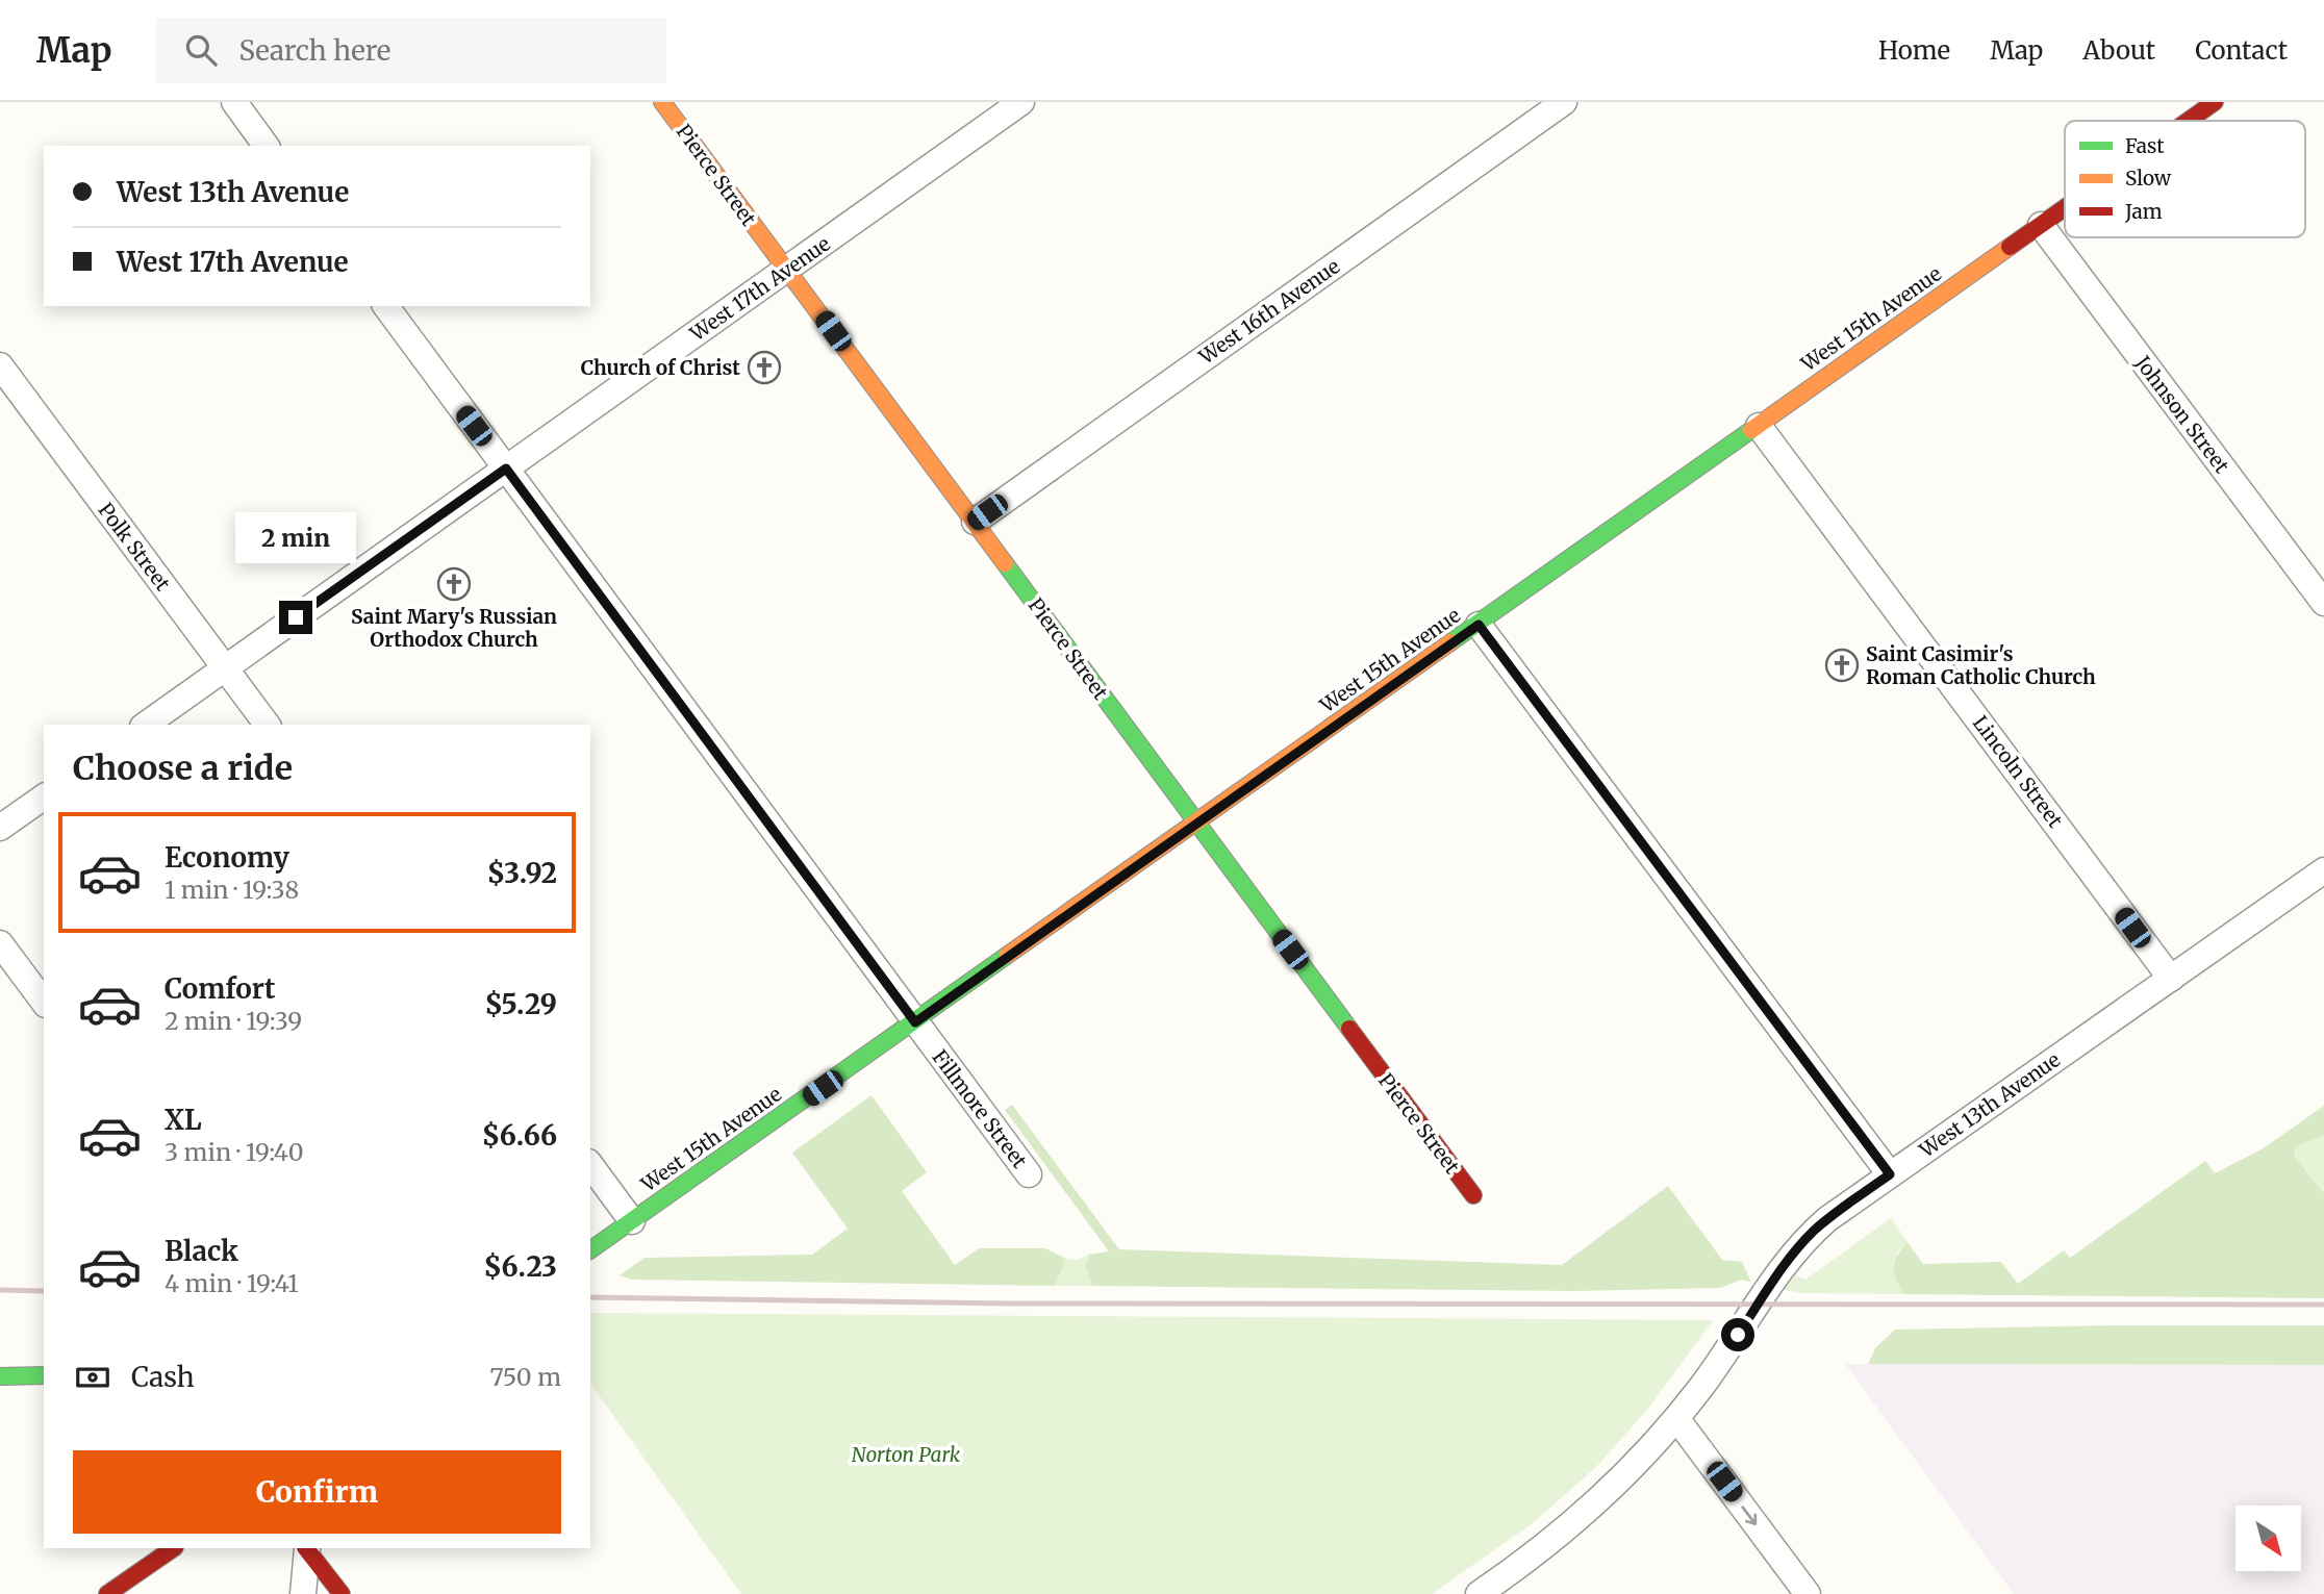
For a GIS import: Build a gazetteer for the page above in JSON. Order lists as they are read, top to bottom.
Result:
{
  "streets": {
    "main road": ["Pierce Street", "West 15th Avenue"],
    "street": [
      "West 17th Avenue",
      "West 16th Avenue",
      "Johnson Street",
      "Polk Street",
      "Lincoln Street",
      "West 13th Avenue",
      "Fillmore Street"
    ]
  },
  "crossings": [
    ["Pierce Street", "West 17th Avenue"],
    ["Pierce Street", "West 16th Avenue"],
    ["Pierce Street", "West 15th Avenue"],
    ["West 17th Avenue", "Polk Street"],
    ["West 17th Avenue", "Fillmore Street"],
    ["West 15th Avenue", "Johnson Street"],
    ["West 15th Avenue", "Lincoln Street"],
    ["West 15th Avenue", "Fillmore Street"],
    ["Lincoln Street", "West 13th Avenue"]
  ],
  "parks": ["Norton Park"],
  "places": {
    "church": ["Church of Christ", "Saint Mary's Russian Orthodox Church", "Saint Casimir's Roman Catholic Church"]
  },
  "legend": ["Fast", "Slow", "Jam"],
  "north": "bottom right",
  "page": {
    "header": "Map",
    "search": "Search here",
    "nav": [
      "Home",
      "Map",
      "About",
      "Contact"
    ],
    "banner": ["West 13th Avenue", "West 17th Avenue"],
    "bubble": "2 min",
    "heading": "Choose a ride",
    "list": [
      {
        "name": "Economy",
        "note": "1 min · 19:38",
        "value": "$3.92"
      },
      {
        "name": "Comfort",
        "note": "2 min · 19:39",
        "value": "$5.29"
      },
      {
        "name": "XL",
        "note": "3 min · 19:40",
        "value": "$6.66"
      },
      {
        "name": "Black",
        "note": "4 min · 19:41",
        "value": "$6.23"
      }
    ],
    "pay": ["Cash", "750 m"],
    "buttons": "Confirm"
  }
}
